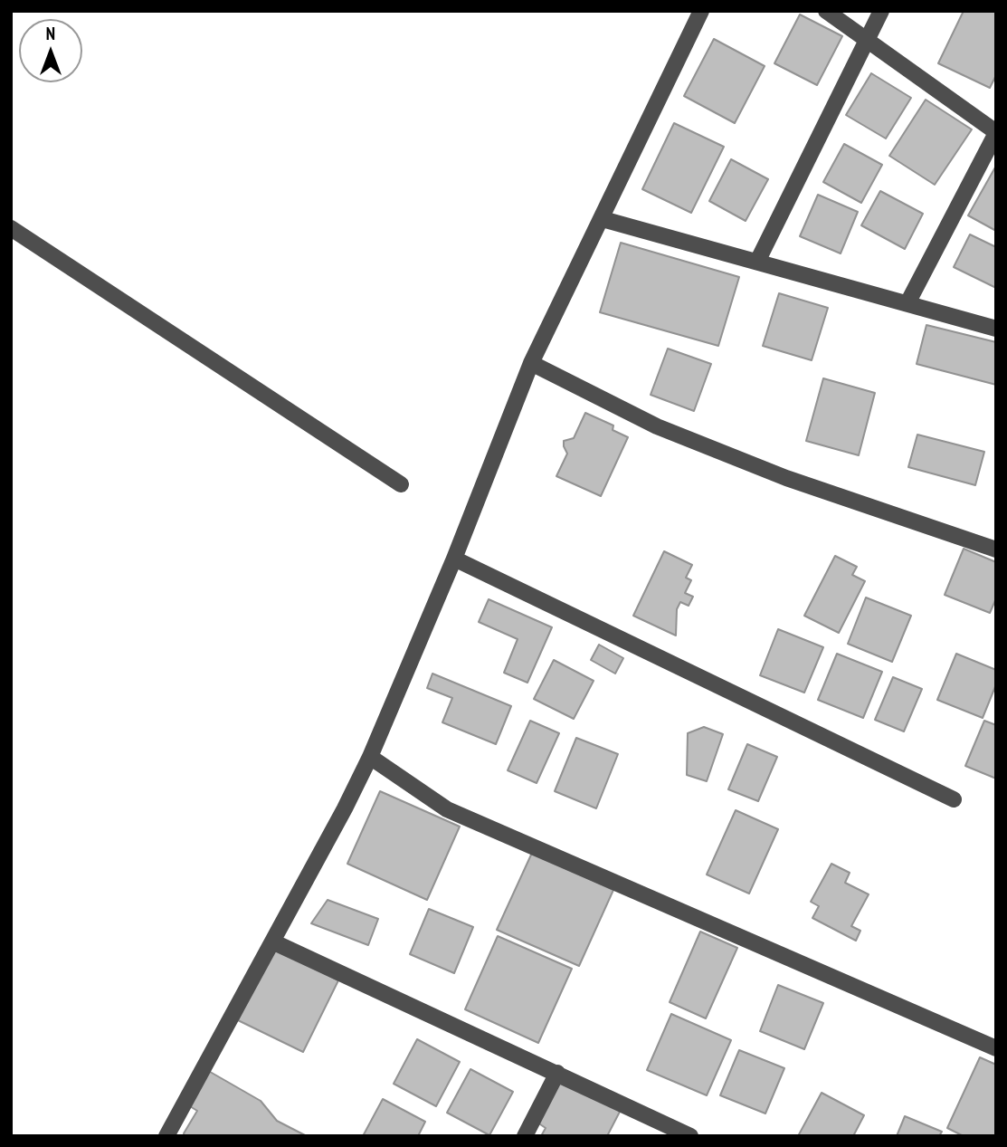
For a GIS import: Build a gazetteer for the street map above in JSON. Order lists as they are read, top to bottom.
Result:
{
  "north": "top"
}
